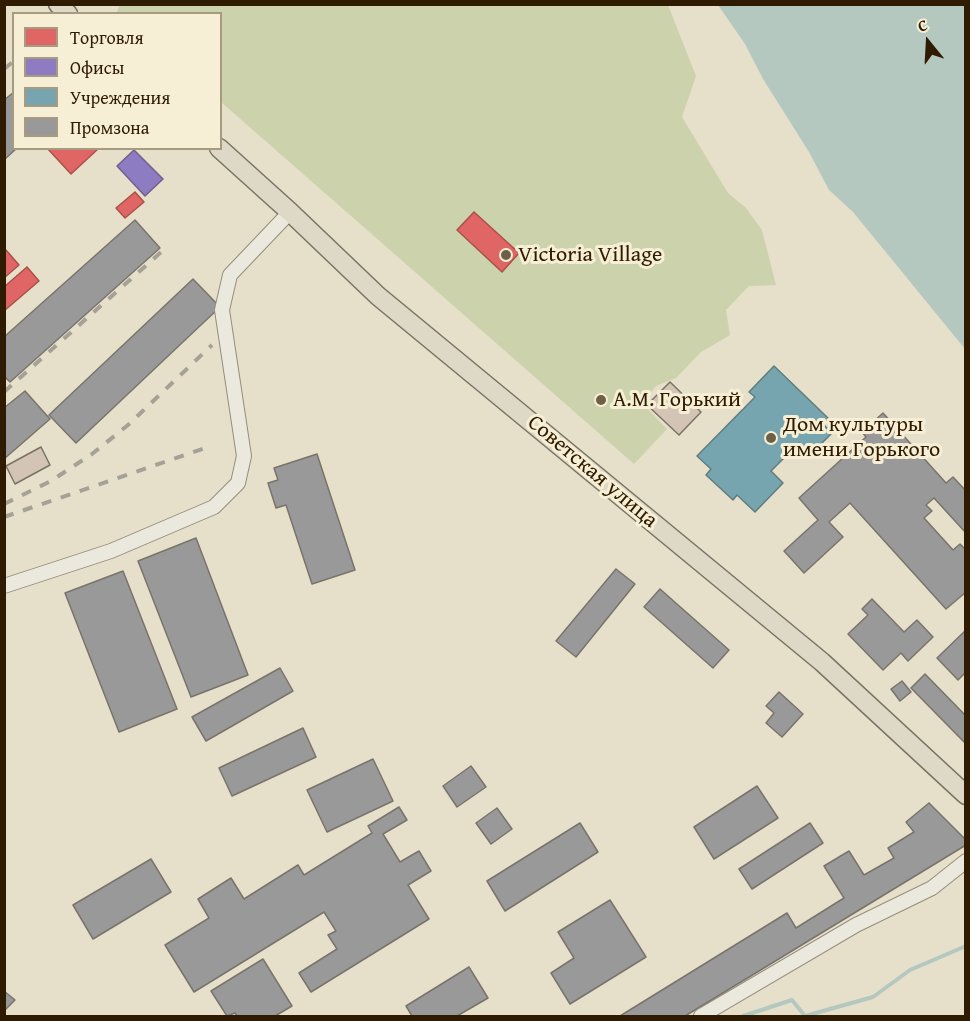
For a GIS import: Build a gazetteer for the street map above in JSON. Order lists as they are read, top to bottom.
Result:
{
  "streets": {
    "main road": ["Советская улица"]
  },
  "places": ["Victoria Village", "А.М. Горький", "Дом культуры имени Горького"],
  "legend": [
    "Торговля",
    "Офисы",
    "Учреждения",
    "Промзона"
  ],
  "north": "top"
}
